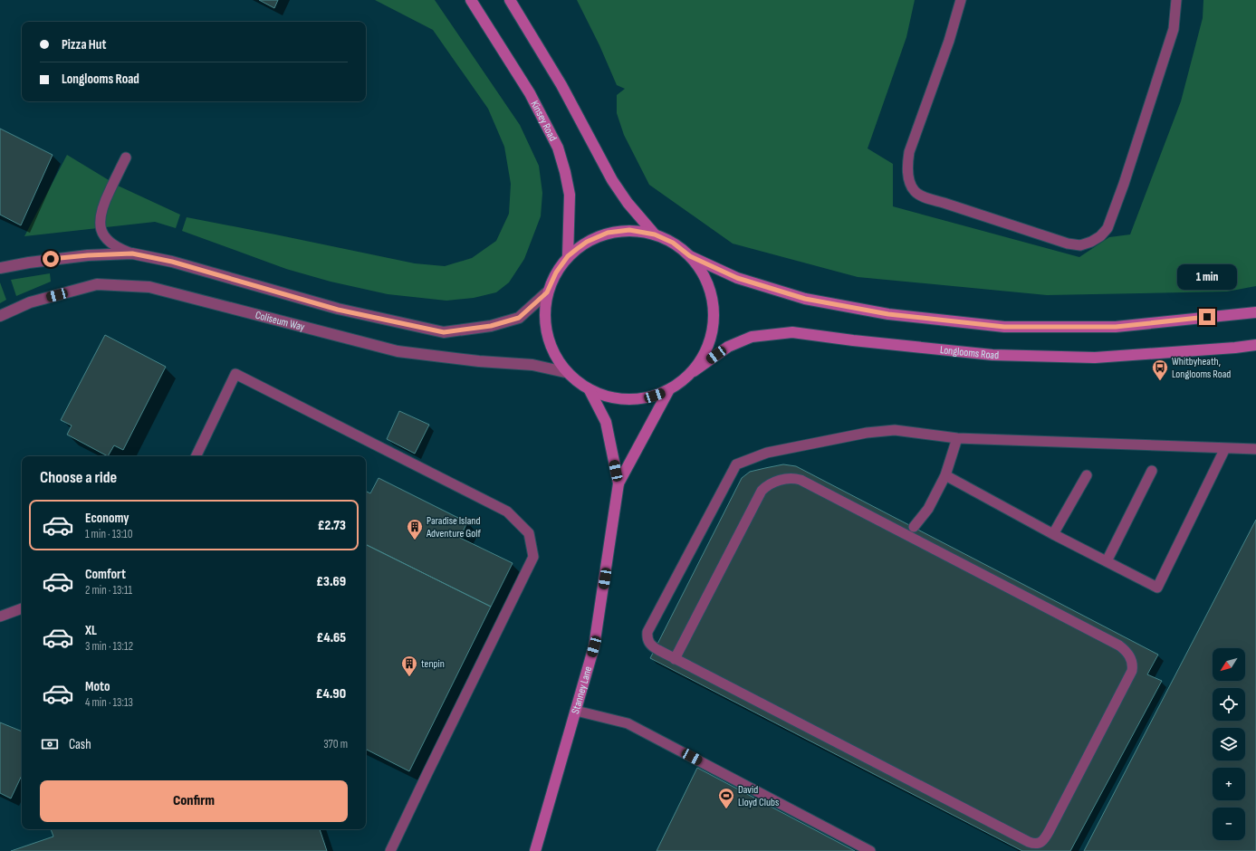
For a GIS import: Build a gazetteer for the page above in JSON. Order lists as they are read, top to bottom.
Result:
{
  "streets": {
    "main road": ["Kinsey Road", "Longlooms Road", "Stanney Lane"],
    "street": ["Coliseum Way"]
  },
  "places": {
    "bus stop": ["Whitbyheath, Longlooms Road"],
    "building": ["Paradise Island Adventure Golf", "tenpin"],
    "sports": ["David Lloyd Clubs"]
  },
  "north": "bottom left",
  "page": {
    "banner": ["Pizza Hut", "Longlooms Road"],
    "bubble": "1 min",
    "heading": "Choose a ride",
    "list": [
      {
        "name": "Economy",
        "note": "1 min · 13:10",
        "value": "£2.73"
      },
      {
        "name": "Comfort",
        "note": "2 min · 13:11",
        "value": "£3.69"
      },
      {
        "name": "XL",
        "note": "3 min · 13:12",
        "value": "£4.65"
      },
      {
        "name": "Moto",
        "note": "4 min · 13:13",
        "value": "£4.90"
      }
    ],
    "map_buttons": ["+", "−"],
    "pay": ["Cash", "370 m"],
    "buttons": "Confirm"
  }
}
